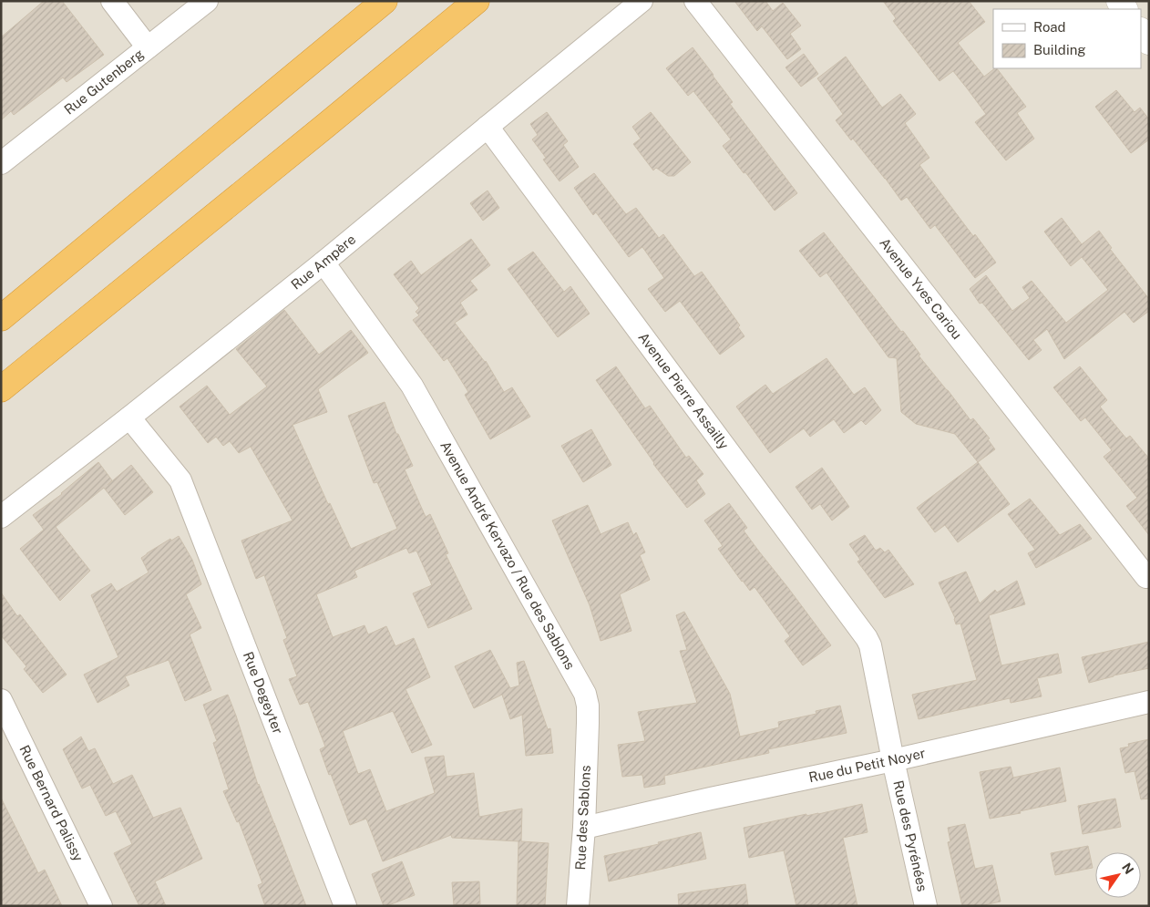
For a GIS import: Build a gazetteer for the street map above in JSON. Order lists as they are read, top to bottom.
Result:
{
  "streets": {
    "street": [
      "Rue Gutenberg",
      "Rue Ampère",
      "Avenue Yves Cariou",
      "Avenue Pierre Assailly",
      "Avenue André Kervazo / Rue des Sablons",
      "Rue Degeyter",
      "Rue du Petit Noyer",
      "Rue Bernard Palissy",
      "Rue des Sablons",
      "Rue des Pyrénées"
    ]
  },
  "crossings": [
    ["Rue Ampère", "Avenue Pierre Assailly"],
    ["Rue Ampère", "Avenue André Kervazo / Rue des Sablons"],
    ["Rue Ampère", "Rue Degeyter"],
    ["Avenue Pierre Assailly", "Rue des Pyrénées"],
    ["Avenue André Kervazo / Rue des Sablons", "Rue des Sablons"],
    ["Rue du Petit Noyer", "Rue des Sablons"],
    ["Rue du Petit Noyer", "Rue des Pyrénées"]
  ],
  "legend": ["Road", "Building"],
  "north": "top right"
}
